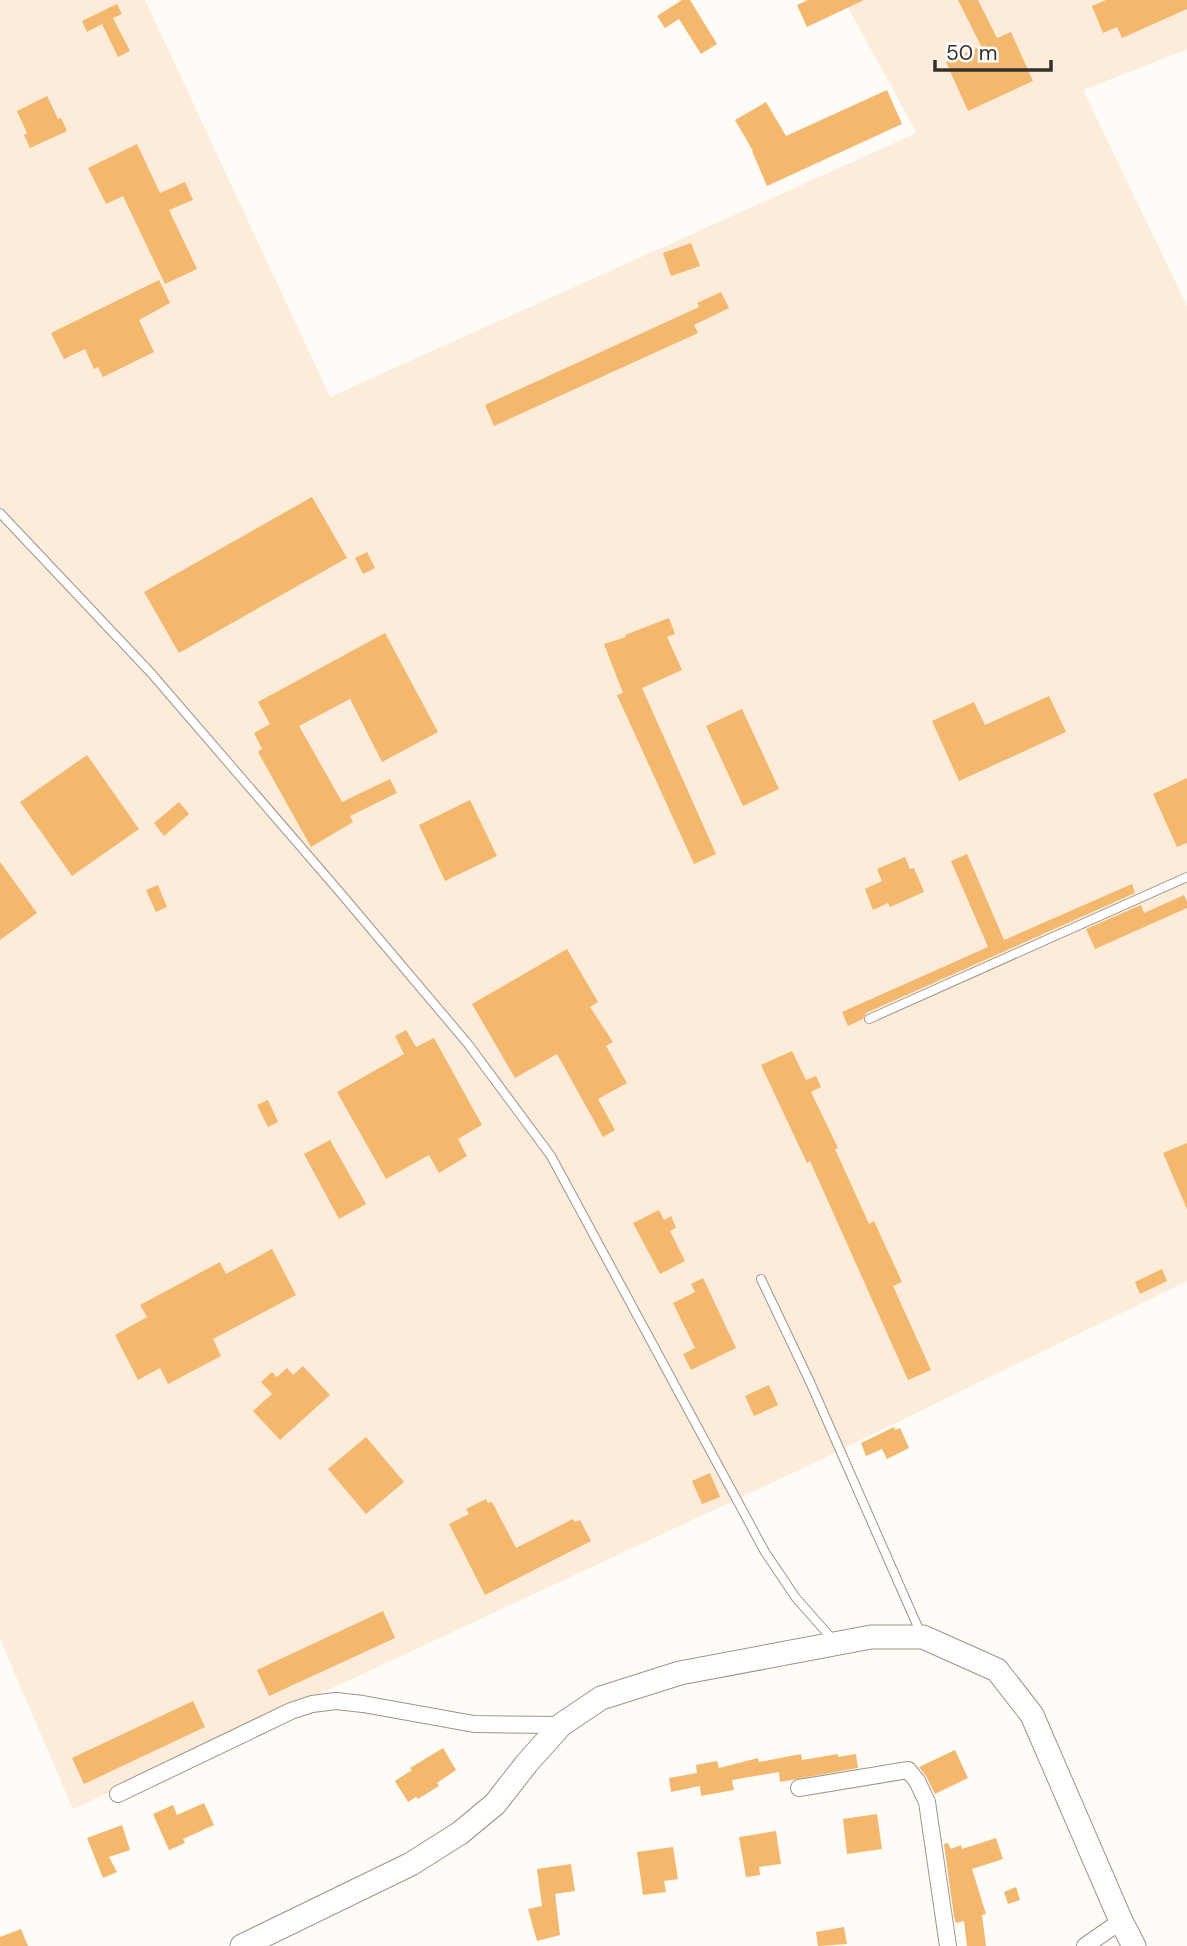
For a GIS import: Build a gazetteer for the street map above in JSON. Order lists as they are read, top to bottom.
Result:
{
  "scale_bar": "50 m"
}
